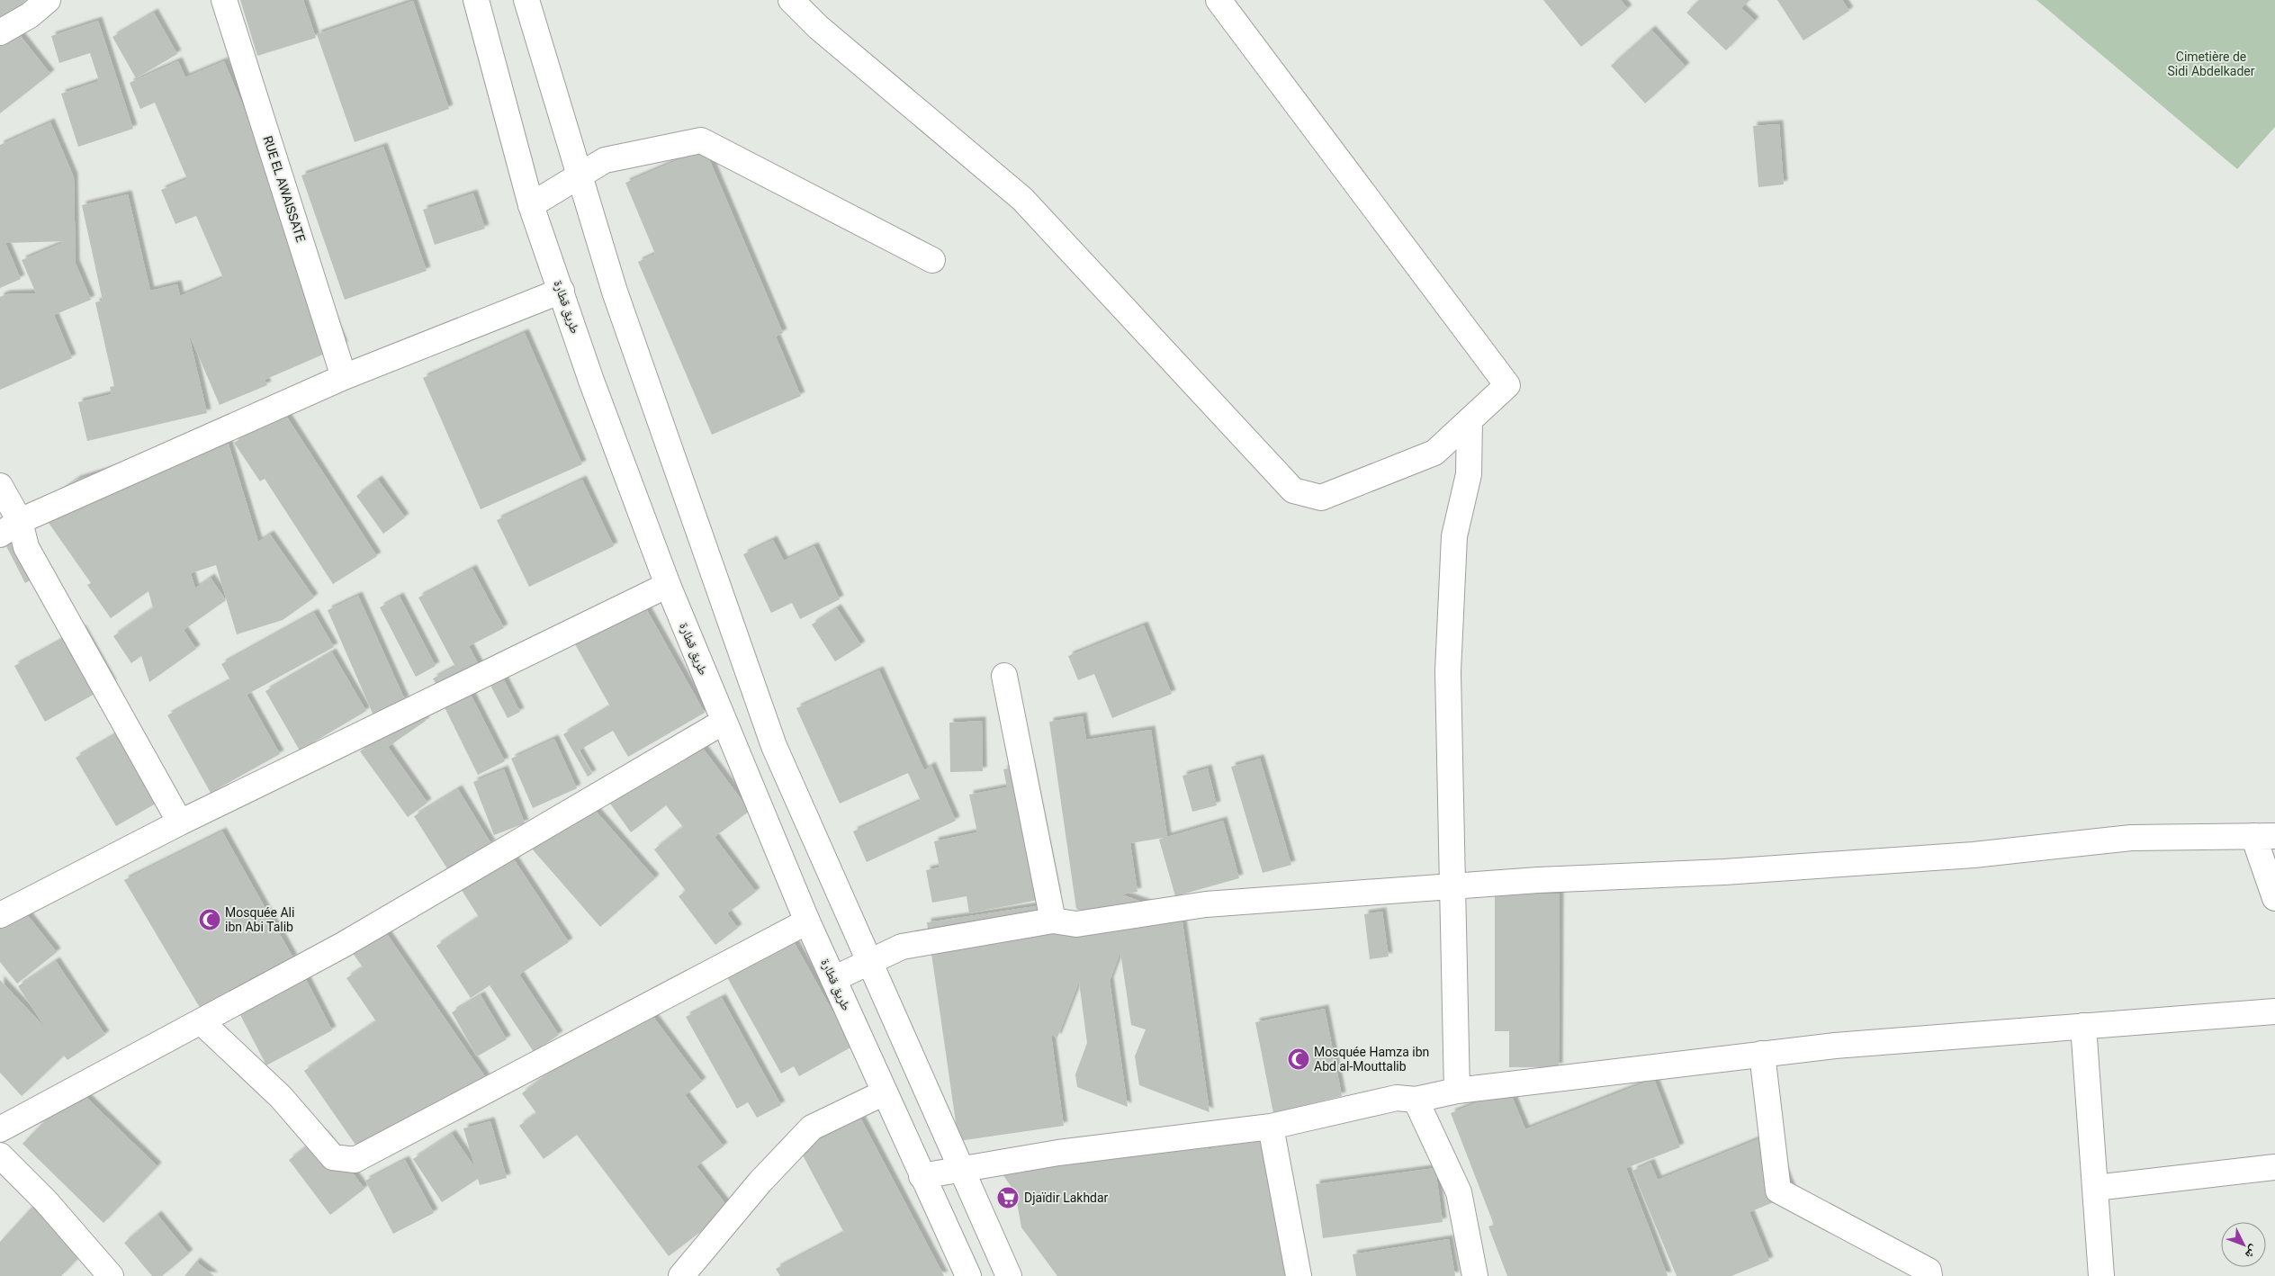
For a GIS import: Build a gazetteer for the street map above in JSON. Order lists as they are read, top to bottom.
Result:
{
  "streets": {
    "street": ["RUE EL AWAISSATE", "طريق قطارة"]
  },
  "parks": ["Cimetière de Sidi Abdelkader"],
  "places": {
    "mosque": ["Mosquée Ali ibn Abi Talib", "Mosquée Hamza ibn Abd al-Mouttalib"],
    "supermarket": ["Djaïdir Lakhdar"]
  },
  "north": "bottom right"
}
